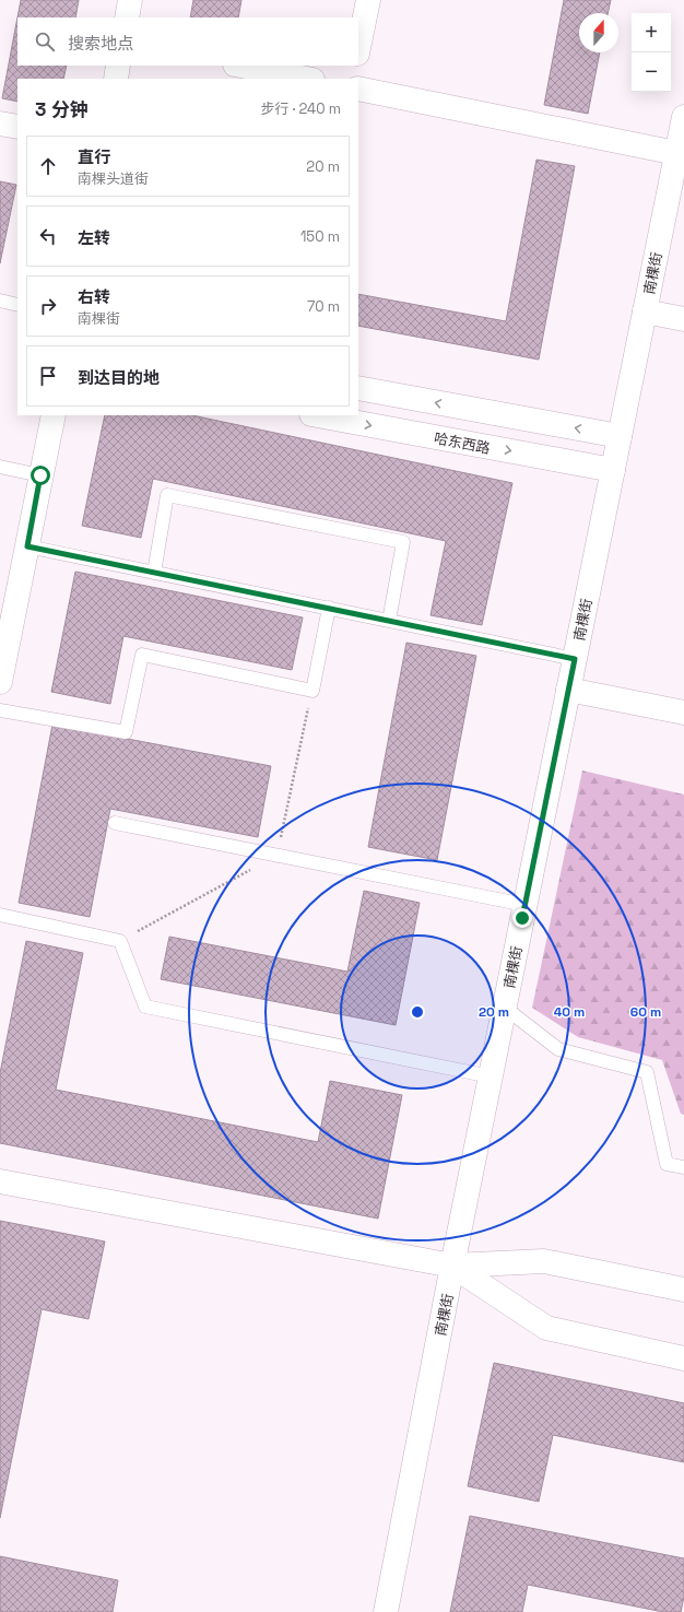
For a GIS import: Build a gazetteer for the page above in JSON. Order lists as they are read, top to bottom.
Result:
{
  "streets": {
    "street": ["南棵街", "哈东西路"]
  },
  "crossings": [
    ["南棵街", "哈东西路"]
  ],
  "north": "top",
  "page": {
    "map_buttons": ["+", "−"],
    "search": "搜索地点",
    "heading": ["3 分钟", "步行 · 240 m"],
    "list": [
      ["直行", "南棵头道街", "20 m"],
      ["左转", "150 m"],
      ["右转", "南棵街", "70 m"],
      "到达目的地"
    ]
  },
  "rings": ["20 m", "40 m", "60 m"]
}
